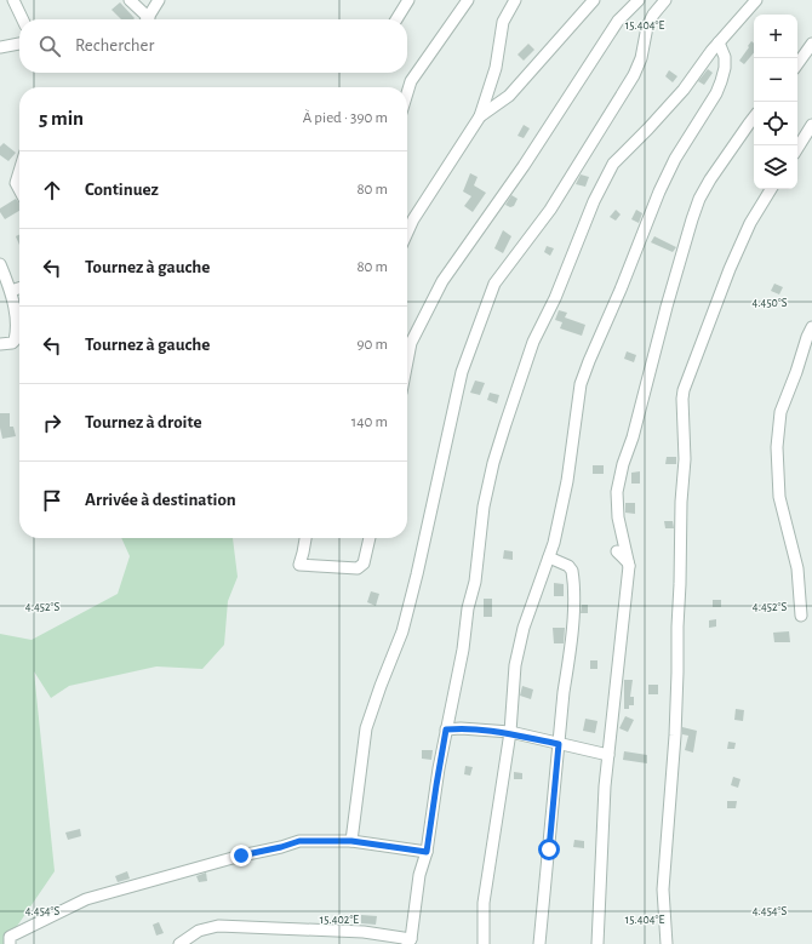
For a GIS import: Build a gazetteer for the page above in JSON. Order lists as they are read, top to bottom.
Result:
{
  "page": {
    "map_buttons": ["+", "−"],
    "search": "Rechercher",
    "heading": ["5 min", "À pied · 390 m"],
    "list": [
      ["Continuez", "80 m"],
      ["Tournez à gauche", "80 m"],
      ["Tournez à gauche", "90 m"],
      ["Tournez à droite", "140 m"],
      "Arrivée à destination"
    ]
  },
  "coordinates": [
    "15.404°E",
    "4.450°S",
    "4.452°S",
    "4.454°S",
    "15.402°E"
  ]
}
